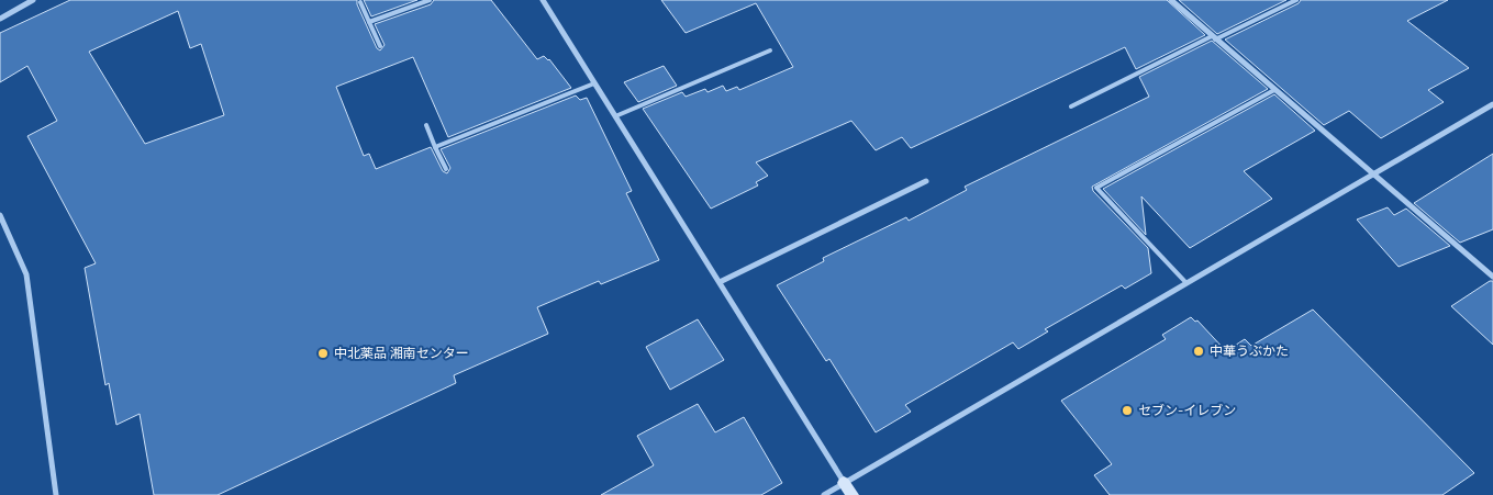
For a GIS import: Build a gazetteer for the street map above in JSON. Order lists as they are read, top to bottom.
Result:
{
  "places": ["中華うぶかた", "中北薬品 湘南センター", "セブン-イレブン"]
}
